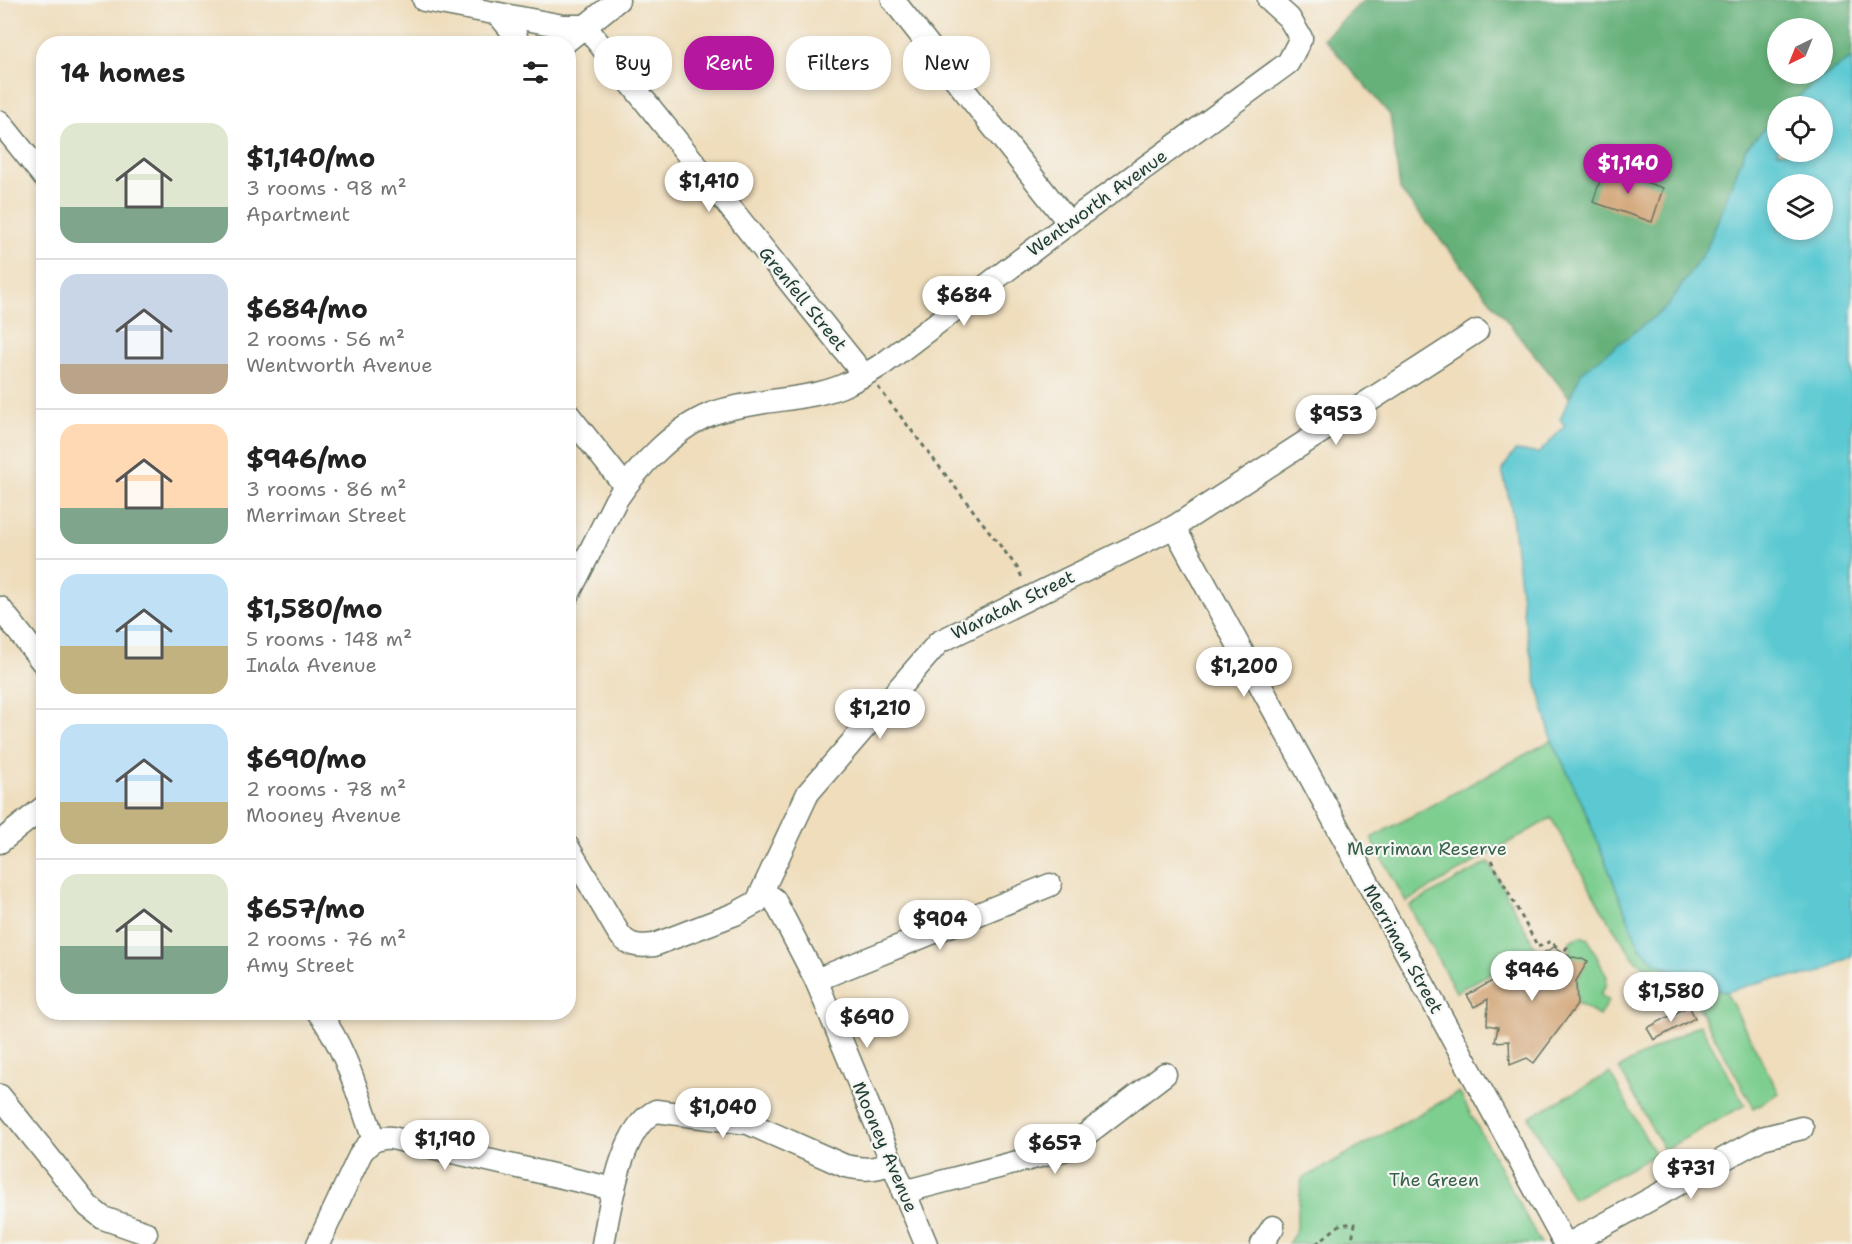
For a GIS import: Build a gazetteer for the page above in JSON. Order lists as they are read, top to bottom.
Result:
{
  "streets": {
    "street": [
      "Wentworth Avenue",
      "Grenfell Street",
      "Waratah Street",
      "Merriman Street",
      "Mooney Avenue"
    ]
  },
  "crossings": [
    ["Wentworth Avenue", "Grenfell Street"],
    ["Waratah Street", "Merriman Street"],
    ["Waratah Street", "Mooney Avenue"]
  ],
  "parks": ["Merriman Reserve", "The Green"],
  "north": "bottom left",
  "page": {
    "chip": [
      "Buy",
      "Rent",
      "Filters",
      "New"
    ],
    "heading": "14 homes",
    "list": [
      {
        "name": "$1,140/mo",
        "note": "3 rooms · 98 m² · Apartment"
      },
      {
        "name": "$684/mo",
        "note": "2 rooms · 56 m² · Wentworth Avenue"
      },
      {
        "name": "$946/mo",
        "note": "3 rooms · 86 m² · Merriman Street"
      },
      {
        "name": "$1,580/mo",
        "note": "5 rooms · 148 m² · Inala Avenue"
      },
      {
        "name": "$690/mo",
        "note": "2 rooms · 78 m² · Mooney Avenue"
      },
      {
        "name": "$657/mo",
        "note": "2 rooms · 76 m² · Amy Street"
      }
    ],
    "price": [
      "$1,140",
      "$1,410",
      "$684",
      "$953",
      "$1,200",
      "$1,210",
      "$904",
      "$946",
      "$1,580",
      "$690",
      "$1,040",
      "$1,190",
      "$657",
      "$731"
    ]
  }
}
